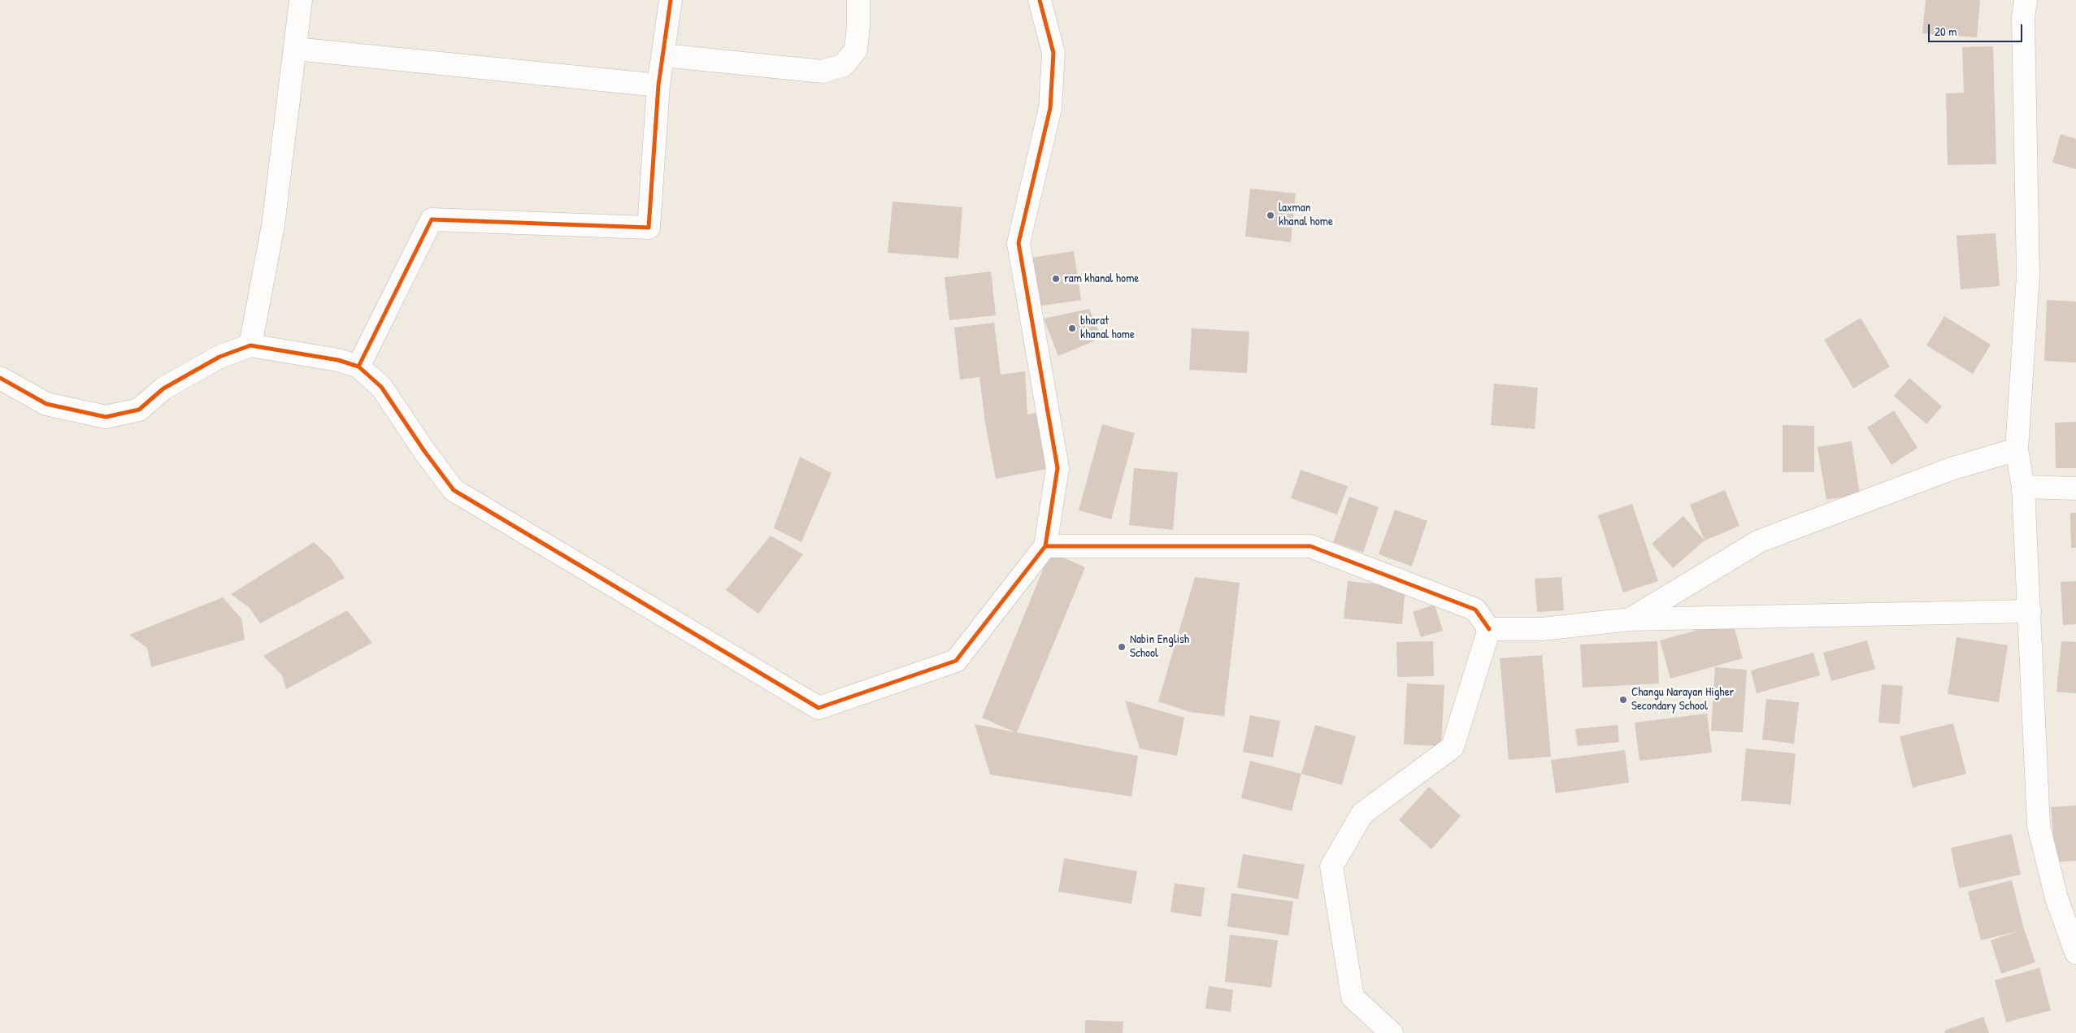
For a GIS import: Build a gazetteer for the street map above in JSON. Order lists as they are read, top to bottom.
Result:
{
  "places": [
    "laxman khanal home",
    "ram khanal home",
    "bharat khanal home",
    "Nabin English School",
    "Changu Narayan Higher Secondary School"
  ],
  "scale_bar": "20 m"
}
